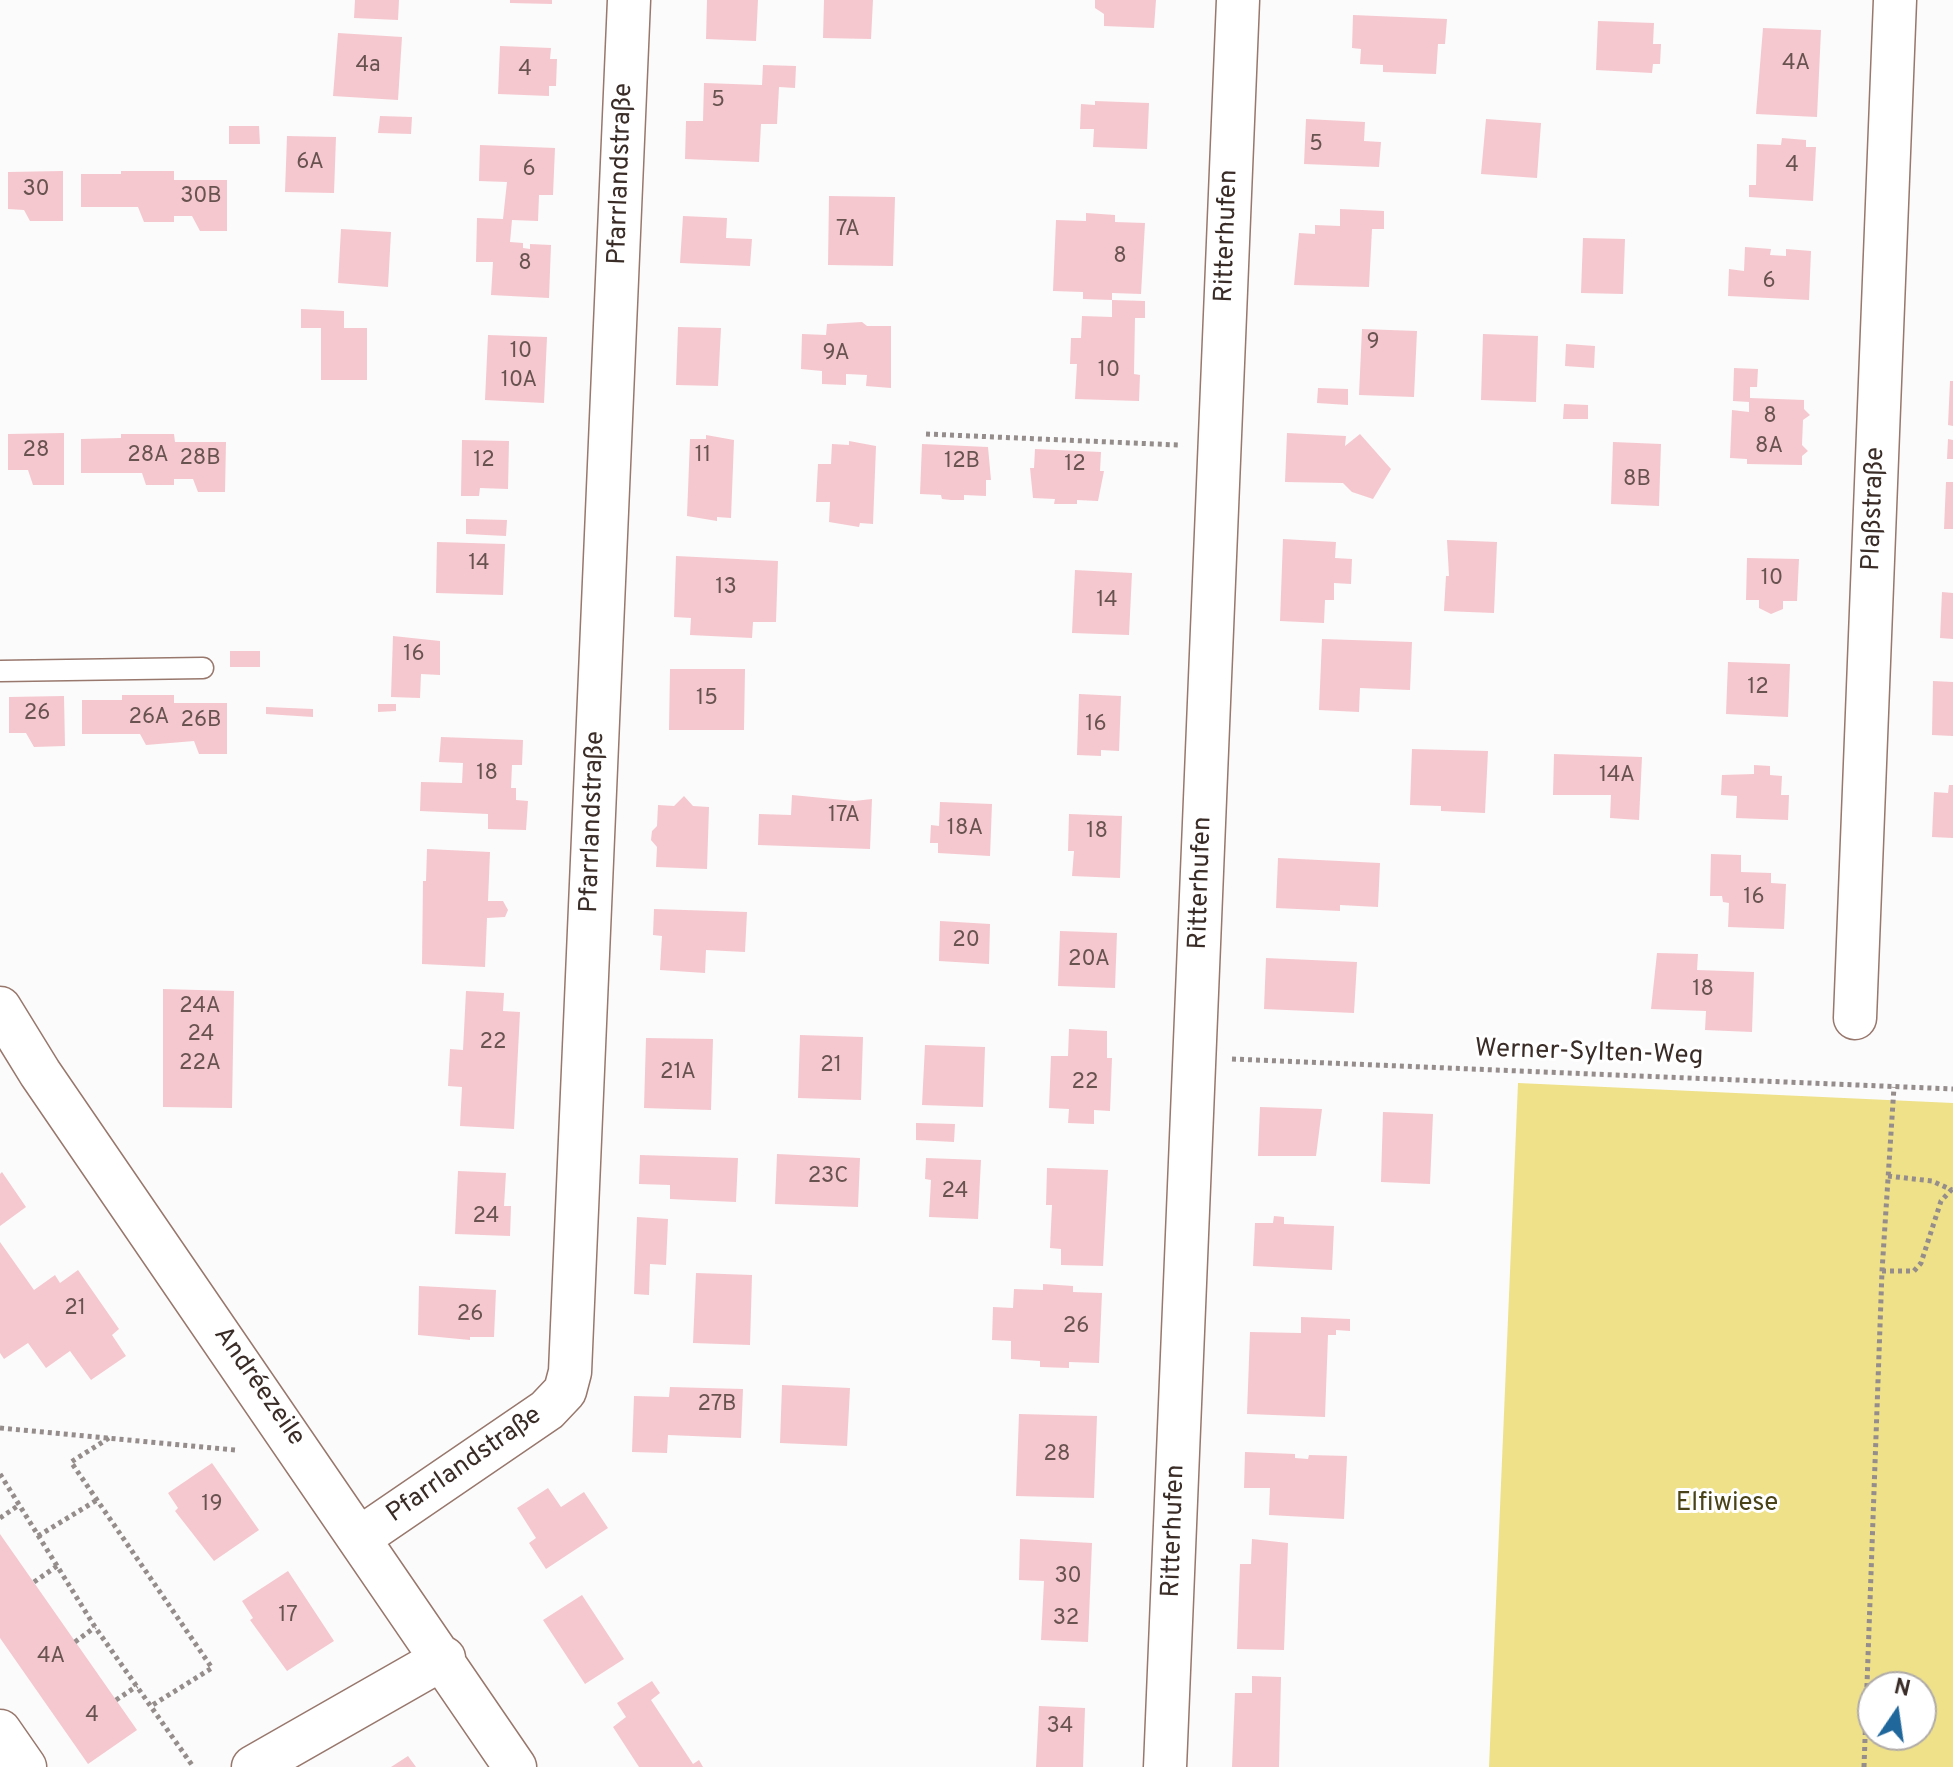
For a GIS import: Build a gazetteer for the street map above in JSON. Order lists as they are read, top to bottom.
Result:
{
  "streets": {
    "street": [
      "Pfarrlandstraße",
      "Ritterhufen",
      "Plaßstraße",
      "Andréezeile"
    ],
    "path": ["Werner-Sylten-Weg"]
  },
  "crossings": [
    ["Pfarrlandstraße", "Andréezeile"]
  ],
  "parks": ["Elfiwiese"],
  "house_numbers": [
    "4A",
    "4a",
    "4",
    "5",
    "5",
    "6A",
    "4",
    "6",
    "30",
    "30B",
    "7A",
    "8",
    "8",
    "6",
    "9",
    "10",
    "9A",
    "10",
    "10A",
    "8",
    "8A",
    "28",
    "28A",
    "11",
    "28B",
    "12",
    "12B",
    "12",
    "8B",
    "14",
    "10",
    "13",
    "14",
    "16",
    "12",
    "15",
    "26",
    "26A",
    "26B",
    "16",
    "18",
    "14A",
    "17A",
    "18A",
    "18",
    "16",
    "20",
    "20A",
    "18",
    "24A",
    "24",
    "22",
    "22A",
    "21",
    "21A",
    "22",
    "23C",
    "24",
    "24",
    "21",
    "26",
    "26",
    "27B",
    "28",
    "19",
    "30",
    "17",
    "32",
    "4A",
    "4",
    "34"
  ],
  "north": "top"
}
